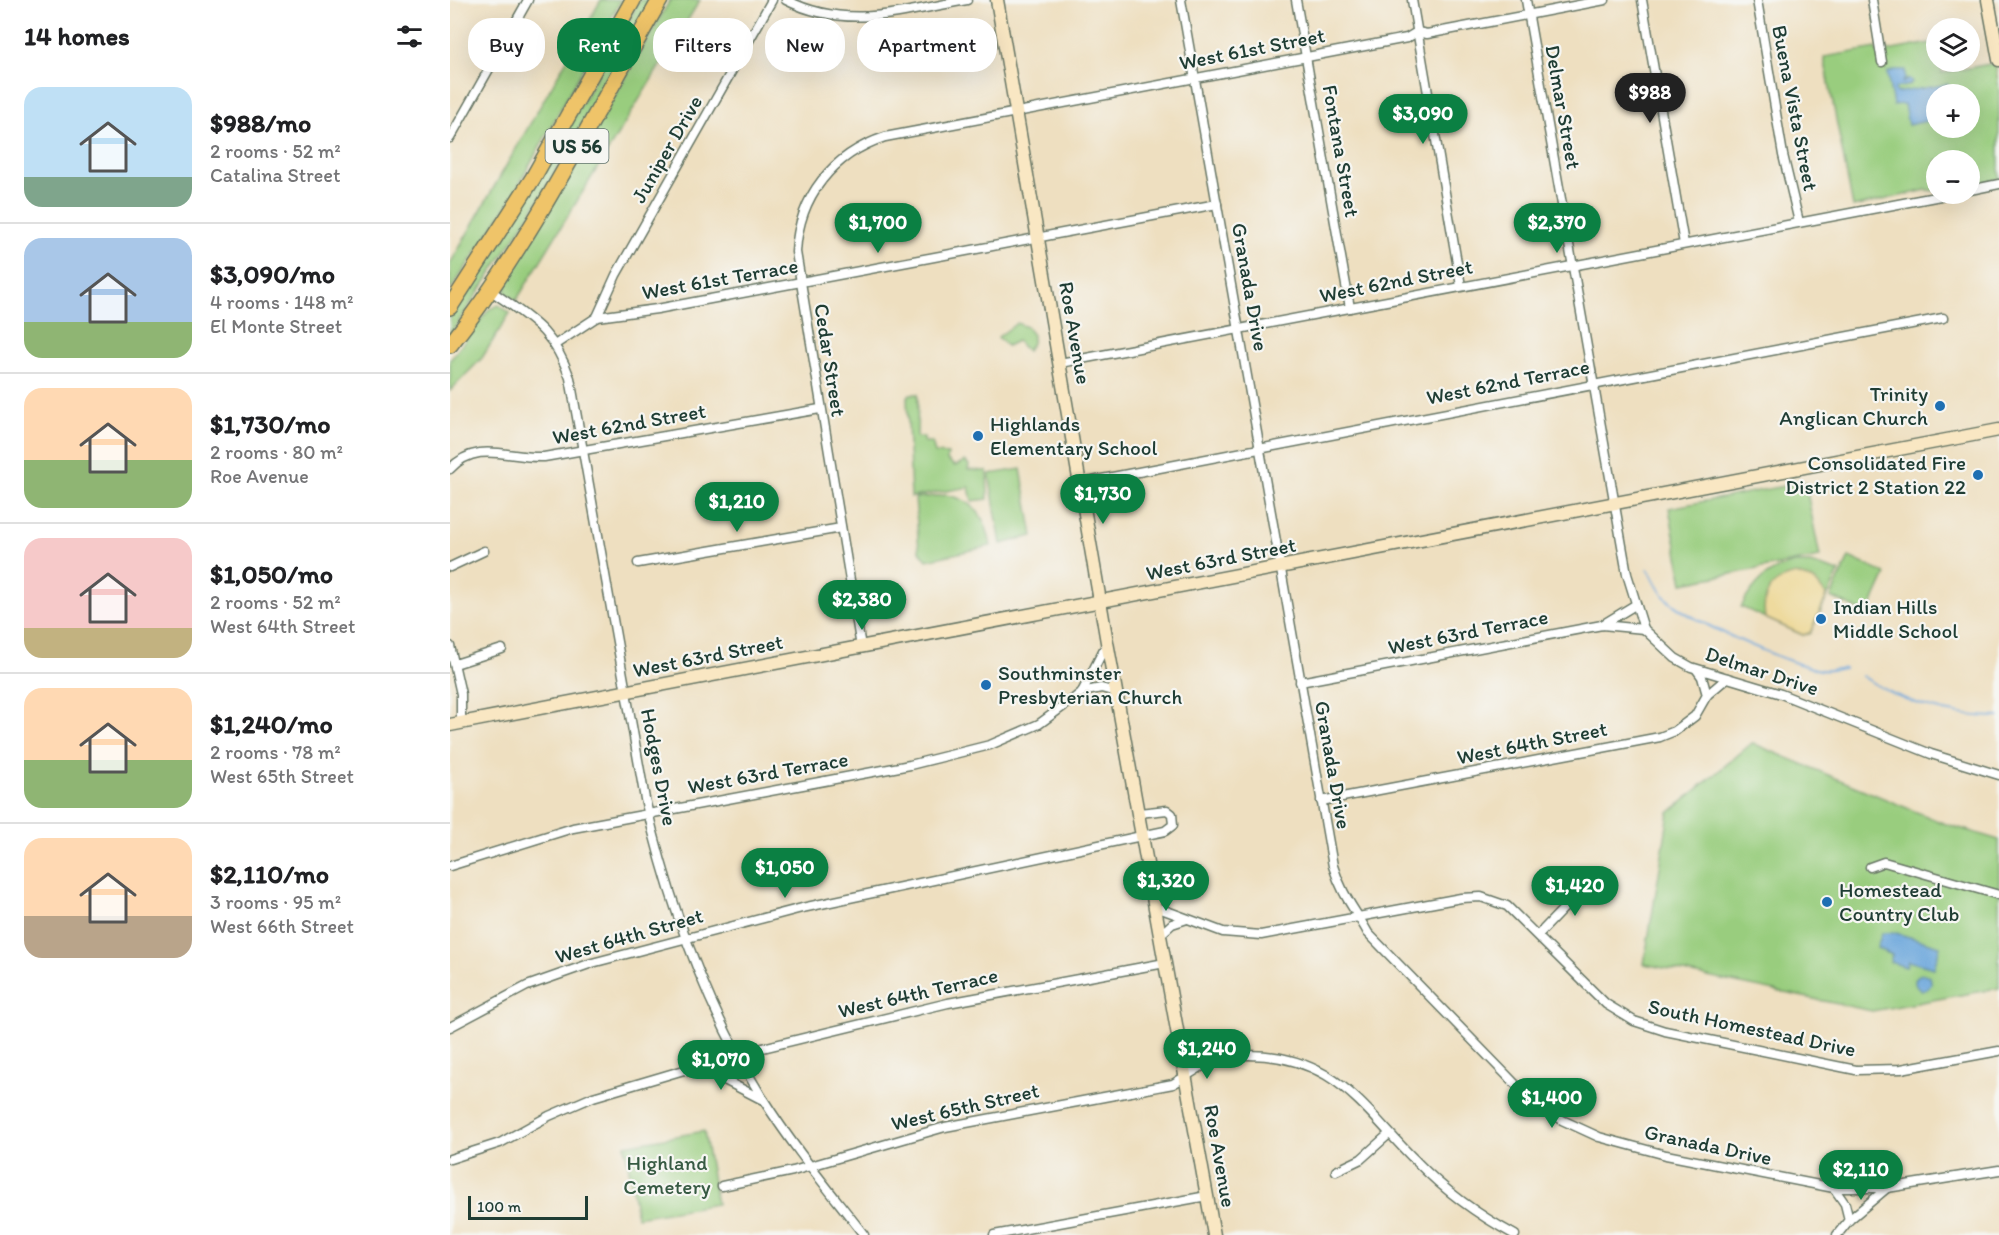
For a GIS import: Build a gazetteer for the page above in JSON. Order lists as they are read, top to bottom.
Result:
{
  "streets": {
    "highway": ["US 56"],
    "main road": ["Roe Avenue", "West 63rd Street"],
    "street": [
      "West 61st Street",
      "Delmar Street",
      "Buena Vista Street",
      "Juniper Drive",
      "Fontana Street",
      "West 61st Terrace",
      "West 62nd Street",
      "Granada Drive",
      "Cedar Street",
      "West 62nd Terrace",
      "West 63rd Terrace",
      "Delmar Drive",
      "West 64th Street",
      "Hodges Drive",
      "West 64th Terrace",
      "South Homestead Drive",
      "West 65th Street"
    ]
  },
  "crossings": [
    ["West 61st Street", "Delmar Street"],
    ["West 61st Street", "Fontana Street"],
    ["West 61st Street", "Granada Drive"],
    ["West 61st Street", "Roe Avenue"],
    ["West 61st Street", "Cedar Street"],
    ["Delmar Street", "West 62nd Street"],
    ["Delmar Street", "West 62nd Terrace"],
    ["Delmar Street", "West 63rd Street"],
    ["Delmar Street", "Delmar Drive"],
    ["Buena Vista Street", "West 62nd Street"],
    ["US 56", "Hodges Drive"],
    ["Juniper Drive", "West 61st Terrace"],
    ["Fontana Street", "West 62nd Street"],
    ["West 61st Terrace", "Granada Drive"],
    ["West 61st Terrace", "Roe Avenue"],
    ["West 61st Terrace", "Cedar Street"],
    ["West 61st Terrace", "Hodges Drive"],
    ["West 62nd Street", "Granada Drive"],
    ["West 62nd Street", "Roe Avenue"],
    ["West 62nd Street", "Cedar Street"],
    ["West 62nd Street", "Hodges Drive"],
    ["Granada Drive", "West 62nd Terrace"],
    ["Granada Drive", "West 63rd Street"],
    ["Granada Drive", "West 63rd Terrace"],
    ["Granada Drive", "West 64th Street"],
    ["Granada Drive", "South Homestead Drive"],
    ["Roe Avenue", "West 62nd Terrace"],
    ["Roe Avenue", "West 63rd Street"],
    ["Roe Avenue", "West 63rd Terrace"],
    ["Roe Avenue", "West 64th Street"],
    ["Roe Avenue", "West 64th Terrace"],
    ["Roe Avenue", "South Homestead Drive"],
    ["Roe Avenue", "West 65th Street"],
    ["Cedar Street", "West 63rd Street"],
    ["West 63rd Street", "Delmar Drive"],
    ["West 63rd Street", "Hodges Drive"],
    ["West 63rd Terrace", "Delmar Drive"],
    ["West 63rd Terrace", "Hodges Drive"],
    ["Delmar Drive", "West 64th Street"],
    ["West 64th Street", "Hodges Drive"],
    ["Hodges Drive", "West 64th Terrace"],
    ["Hodges Drive", "West 65th Street"]
  ],
  "parks": ["Highland Cemetery"],
  "places": [
    "Trinity Anglican Church",
    "Highlands Elementary School",
    "Consolidated Fire District 2 Station 22",
    "Indian Hills Middle School",
    "Southminster Presbyterian Church",
    "Homestead Country Club"
  ],
  "scale_bar": "100 m",
  "page": {
    "heading": "14 homes",
    "map_buttons": ["+", "−"],
    "chip": [
      "Buy",
      "Rent",
      "Filters",
      "New",
      "Apartment"
    ],
    "list": [
      {
        "name": "$988/mo",
        "note": "2 rooms · 52 m² · Catalina Street"
      },
      {
        "name": "$3,090/mo",
        "note": "4 rooms · 148 m² · El Monte Street"
      },
      {
        "name": "$1,730/mo",
        "note": "2 rooms · 80 m² · Roe Avenue"
      },
      {
        "name": "$1,050/mo",
        "note": "2 rooms · 52 m² · West 64th Street"
      },
      {
        "name": "$1,240/mo",
        "note": "2 rooms · 78 m² · West 65th Street"
      },
      {
        "name": "$2,110/mo",
        "note": "3 rooms · 95 m² · West 66th Street"
      }
    ],
    "price": [
      "$988",
      "$3,090",
      "$1,700",
      "$2,370",
      "$1,730",
      "$1,210",
      "$2,380",
      "$1,050",
      "$1,320",
      "$1,420",
      "$1,240",
      "$1,070",
      "$1,400",
      "$2,110"
    ],
    "scale": "100 m"
  }
}
